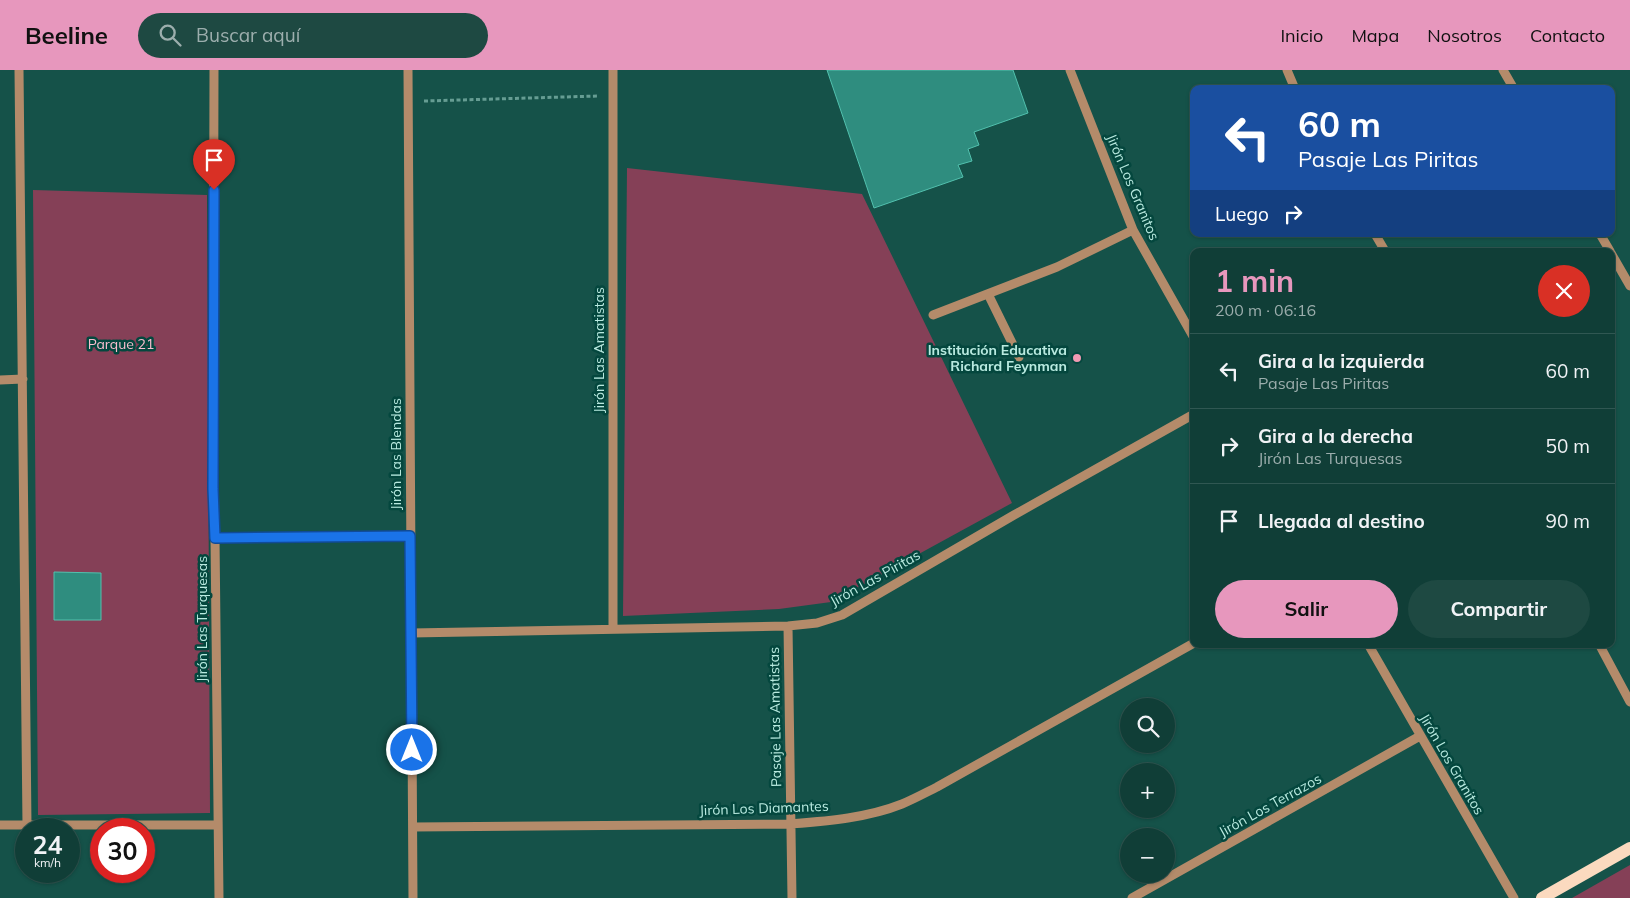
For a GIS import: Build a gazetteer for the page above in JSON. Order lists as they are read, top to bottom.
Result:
{
  "streets": {
    "street": [
      "Jirón Los Granitos",
      "Jirón Las Amatistas",
      "Jirón Las Blendas",
      "Jirón Las Piritas",
      "Jirón Las Turquesas",
      "Pasaje Las Amatistas",
      "Jirón Los Terrazos",
      "Jirón Los Diamantes"
    ]
  },
  "crossings": [
    ["Jirón Los Granitos", "Jirón Los Terrazos"],
    ["Jirón Las Amatistas", "Jirón Las Piritas"],
    ["Jirón Las Blendas", "Jirón Las Piritas"],
    ["Jirón Las Blendas", "Jirón Los Diamantes"],
    ["Jirón Las Piritas", "Pasaje Las Amatistas"],
    ["Pasaje Las Amatistas", "Jirón Los Diamantes"]
  ],
  "parks": ["Parque 21"],
  "places": ["Institución Educativa Richard Feynman"],
  "page": {
    "header": "Beeline",
    "search": "Buscar aquí",
    "nav": [
      "Inicio",
      "Mapa",
      "Nosotros",
      "Contacto"
    ],
    "turn": ["60 m", "Pasaje Las Piritas"],
    "then": "Luego",
    "heading": ["1 min", "200 m · 06:16"],
    "list": [
      {
        "name": "Gira a la izquierda",
        "note": "Pasaje Las Piritas",
        "value": "60 m"
      },
      {
        "name": "Gira a la derecha",
        "note": "Jirón Las Turquesas",
        "value": "50 m"
      },
      {
        "name": "Llegada al destino",
        "value": "90 m"
      }
    ],
    "buttons": ["Salir", "Compartir"],
    "map_buttons": ["+", "−"],
    "speed": "24 km/h",
    "limit": "30"
  }
}
